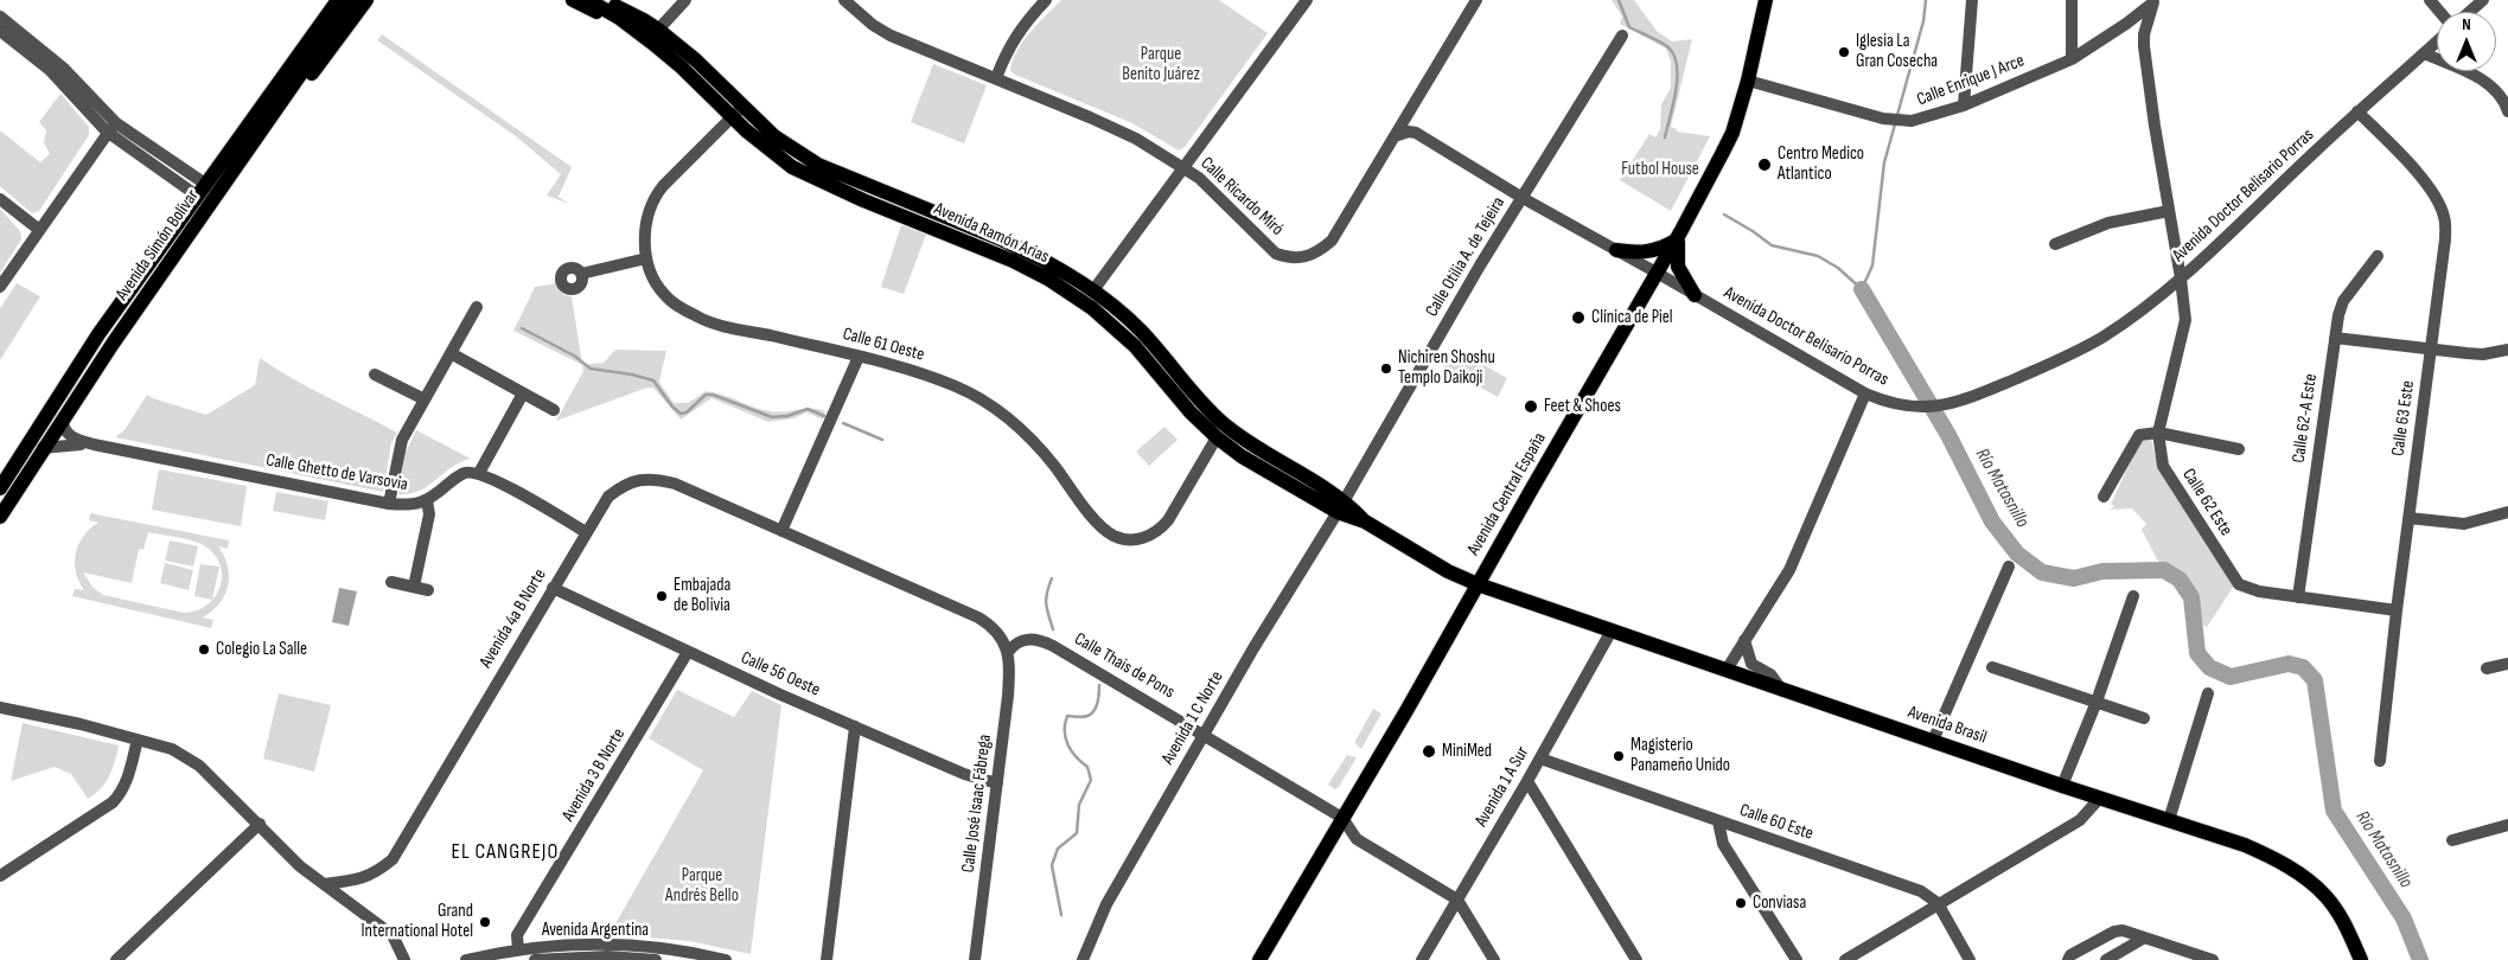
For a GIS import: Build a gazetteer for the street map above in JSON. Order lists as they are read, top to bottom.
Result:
{
  "streets": {
    "main road": [
      "Avenida Ramón Arias",
      "Avenida Simón Bolívar",
      "Avenida Central España",
      "Avenida Brasil"
    ],
    "street": [
      "Calle Enrique J Arce",
      "Avenida Doctor Belisario Porras",
      "Calle Ricardo Miró",
      "Calle Otilia A. de Tejeira",
      "Calle 61 Oeste",
      "Calle 62-A Este",
      "Calle 63 Este",
      "Calle Ghetto de Varsovia",
      "Calle 62 Este",
      "Avenida 4a B Norte",
      "Calle Thais de Pons",
      "Calle 56 Oeste",
      "Avenida 1 C Norte",
      "Avenida 3 B Norte",
      "Avenida 1 A Sur",
      "Calle José Isaac Fábrega",
      "Calle 60 Este",
      "Avenida Argentina"
    ]
  },
  "crossings": [
    ["Calle Enrique J Arce", "Avenida Central España"],
    ["Avenida Doctor Belisario Porras", "Calle Otilia A. de Tejeira"],
    ["Avenida Doctor Belisario Porras", "Calle 63 Este"],
    ["Avenida Doctor Belisario Porras", "Avenida Central España"],
    ["Avenida Doctor Belisario Porras", "Calle 62 Este"],
    ["Avenida Ramón Arias", "Calle Otilia A. de Tejeira"],
    ["Avenida Ramón Arias", "Calle 61 Oeste"],
    ["Avenida Ramón Arias", "Avenida Central España"],
    ["Avenida Ramón Arias", "Avenida 1 C Norte"],
    ["Avenida Ramón Arias", "Avenida Brasil"],
    ["Avenida Simón Bolívar", "Calle Ghetto de Varsovia"],
    ["Calle Otilia A. de Tejeira", "Avenida 1 C Norte"],
    ["Calle 62-A Este", "Calle 62 Este"],
    ["Calle 63 Este", "Calle 62 Este"],
    ["Avenida Central España", "Calle Thais de Pons"],
    ["Avenida Central España", "Avenida Brasil"],
    ["Avenida 4a B Norte", "Calle Thais de Pons"],
    ["Avenida 4a B Norte", "Calle 56 Oeste"],
    ["Avenida 4a B Norte", "Calle José Isaac Fábrega"],
    ["Calle Thais de Pons", "Avenida 1 C Norte"],
    ["Calle Thais de Pons", "Calle José Isaac Fábrega"],
    ["Calle 56 Oeste", "Avenida 3 B Norte"],
    ["Calle 56 Oeste", "Calle José Isaac Fábrega"],
    ["Avenida Brasil", "Avenida 1 A Sur"],
    ["Avenida 3 B Norte", "Avenida Argentina"],
    ["Avenida 1 A Sur", "Calle 60 Este"]
  ],
  "districts": ["EL CANGREJO"],
  "water": ["Río Matasnillo"],
  "parks": ["Parque Benito Juárez", "Futbol House", "Parque Andrés Bello"],
  "places": [
    "Iglesia La Gran Cosecha",
    "Centro Medico Atlantico",
    "Clínica de Piel",
    "Nichiren Shoshu Templo Daikoji",
    "Feet & Shoes",
    "Embajada de Bolivia",
    "Colegio La Salle",
    "MiniMed",
    "Magisterio Panameño Unido",
    "Conviasa",
    "Grand International Hotel"
  ],
  "north": "top"
}
